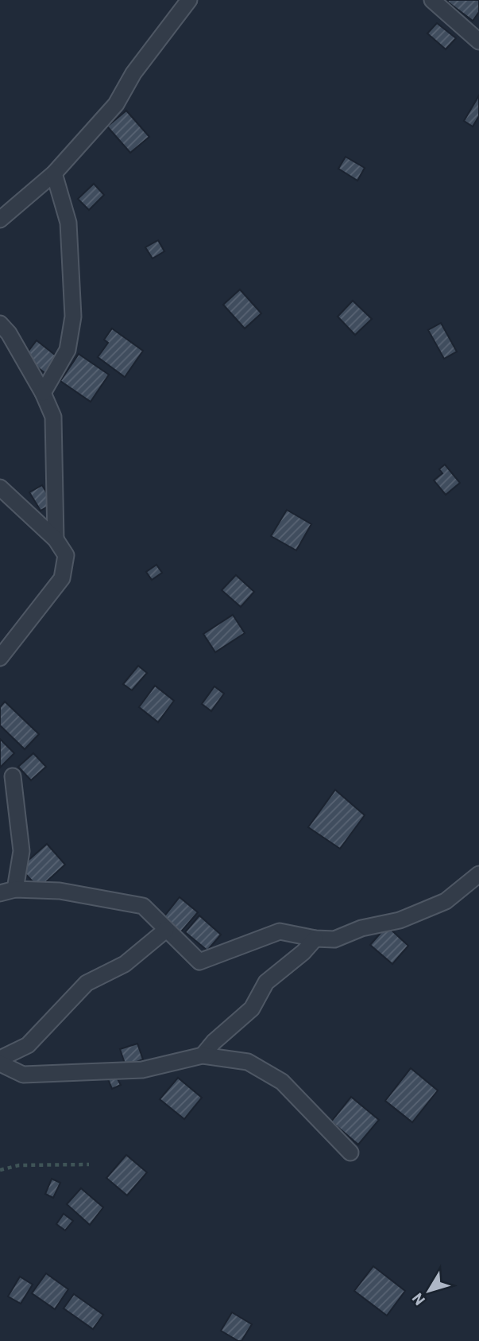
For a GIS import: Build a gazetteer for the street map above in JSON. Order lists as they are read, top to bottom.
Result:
{
  "north": "bottom left"
}
